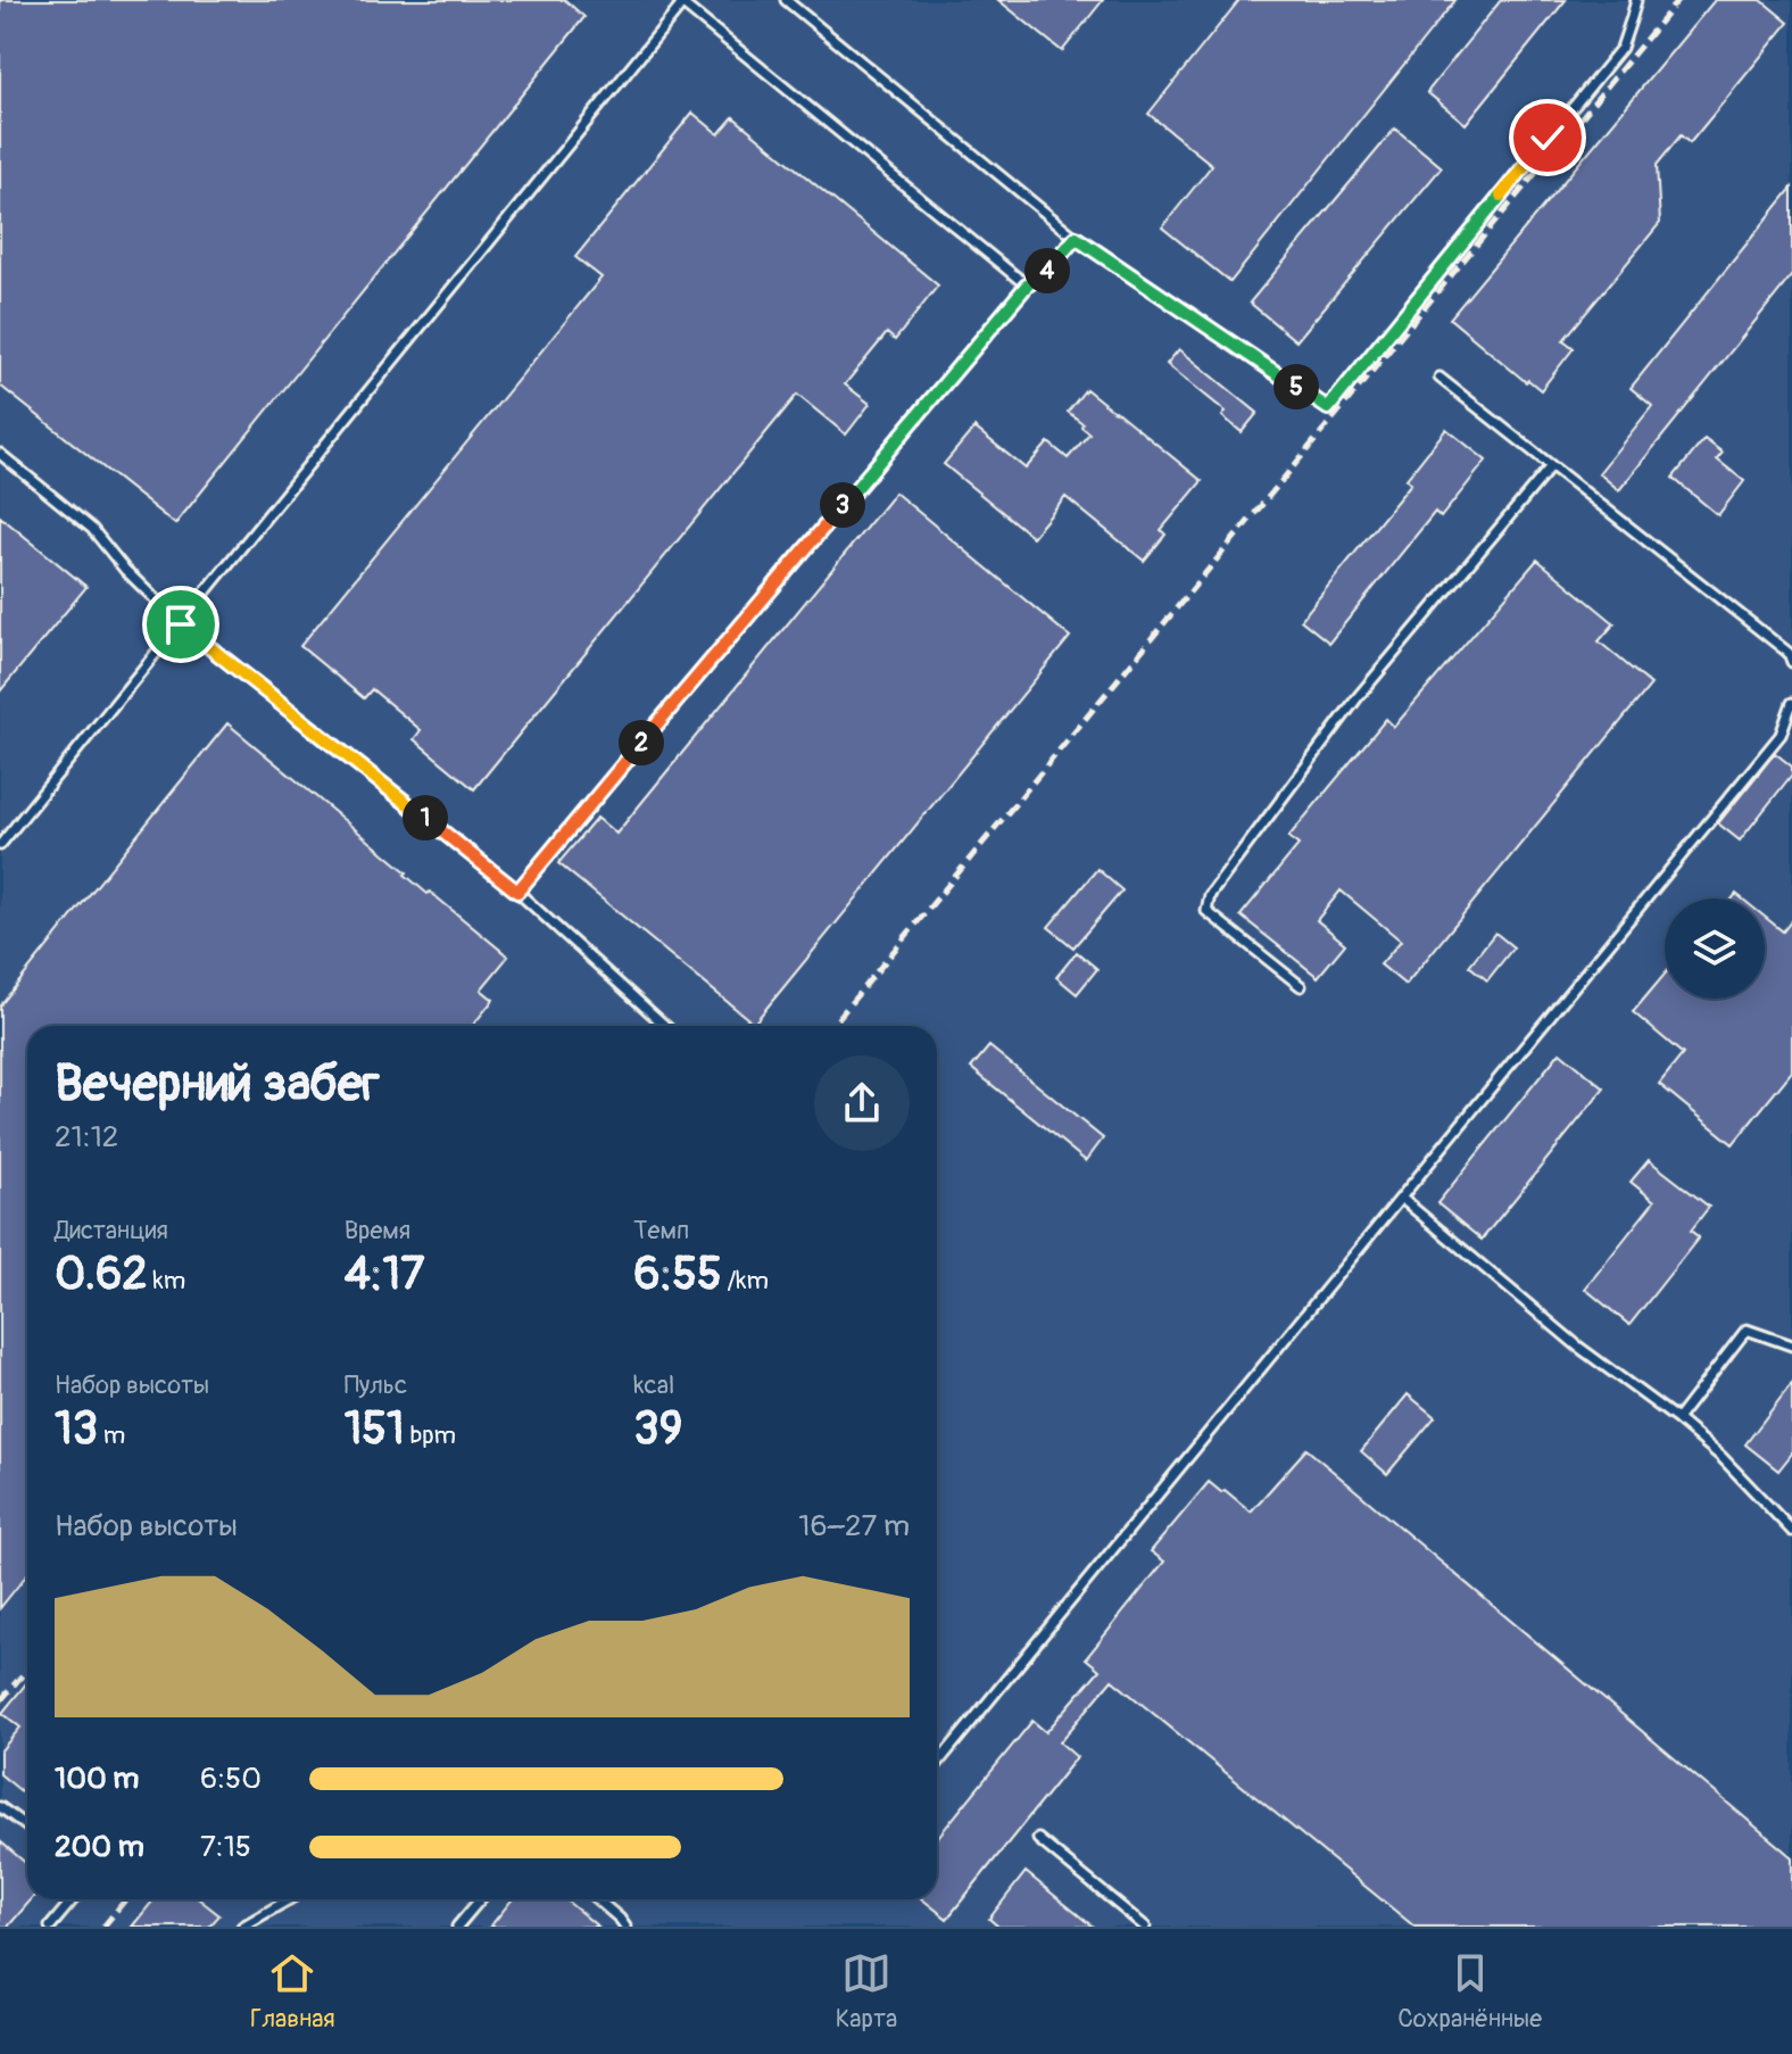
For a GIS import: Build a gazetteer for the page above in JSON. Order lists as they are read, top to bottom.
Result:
{
  "page": {
    "pins": [
      "4",
      "5",
      "3",
      "2",
      "1"
    ],
    "heading": ["Вечерний забег", "21:12"],
    "stats": [
      ["Дистанция", "0.62 km"],
      ["Время", "4:17"],
      ["Темп", "6:55 /km"],
      ["Набор высоты", "13 m"],
      ["Пульс", "151 bpm"],
      ["kcal", "39"]
    ],
    "chart": ["Набор высоты", "16–27 m"],
    "list": [
      {
        "name": "100 m",
        "note": "6:50"
      },
      {
        "name": "200 m",
        "note": "7:15"
      }
    ],
    "tabs": ["Главная", "Карта", "Сохранённые"]
  }
}
